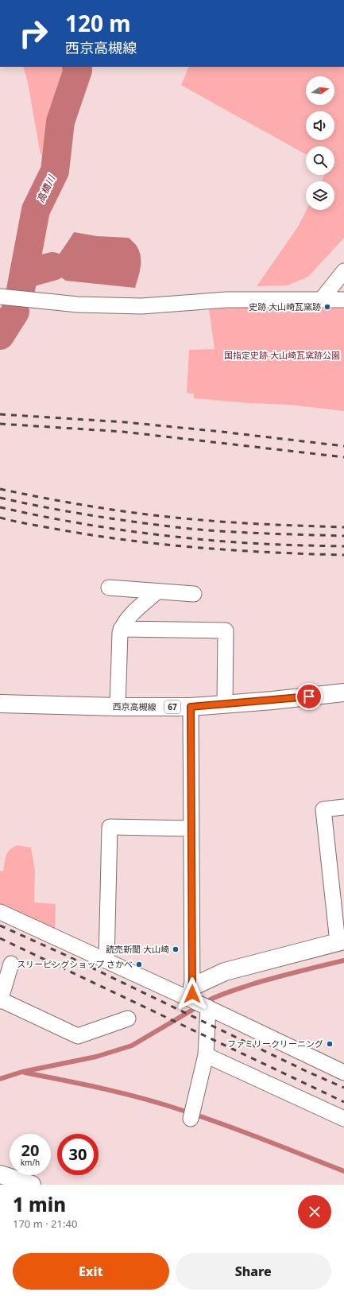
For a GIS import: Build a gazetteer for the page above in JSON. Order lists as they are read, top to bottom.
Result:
{
  "streets": {
    "main road": ["西京高槻線", "67"]
  },
  "water": ["高橋川"],
  "parks": ["国指定史跡 大山崎瓦窯跡公園"],
  "places": [
    "史跡 大山崎瓦窯跡",
    "読売新聞 大山崎",
    "スリーピングショップ さかべ",
    "ファミリークリーニング"
  ],
  "north": "right",
  "page": {
    "turn": ["120 m", "西京高槻線"],
    "speed": "20 km/h",
    "limit": "30",
    "heading": ["1 min", "170 m · 21:40"],
    "buttons": ["Exit", "Share"]
  }
}
